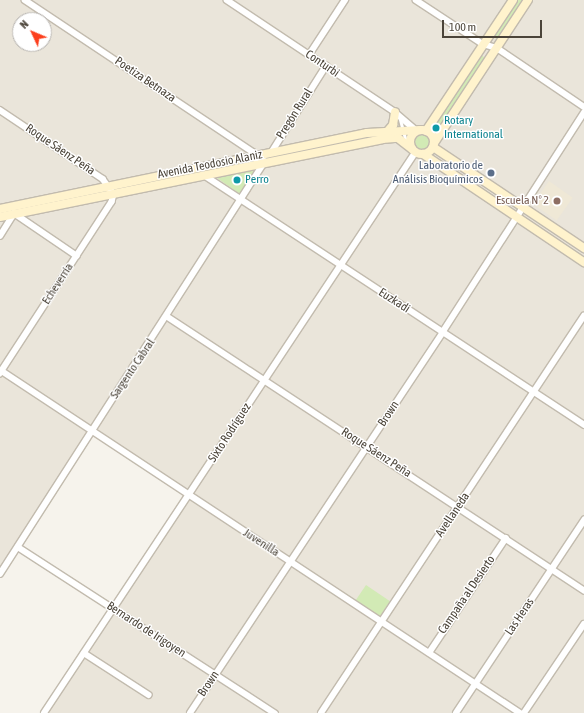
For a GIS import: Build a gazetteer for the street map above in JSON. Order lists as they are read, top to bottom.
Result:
{
  "streets": {
    "main road": ["Avenida Teodosio Alaniz"],
    "street": [
      "Conturbi",
      "Poetiza Betnaza",
      "Pregón Rural",
      "Roque Sáenz Peña",
      "Echeverría",
      "Euzkadi",
      "Sargento Cabral",
      "Brown",
      "Sixto Rodríguez",
      "Avellaneda",
      "Juvenilla",
      "Campaña al Desierto",
      "Las Heras",
      "Bernardo de Irigoyen"
    ]
  },
  "crossings": [
    ["Conturbi", "Pregón Rural"],
    ["Conturbi", "Avenida Teodosio Alaniz"],
    ["Poetiza Betnaza", "Avenida Teodosio Alaniz"],
    ["Pregón Rural", "Avenida Teodosio Alaniz"],
    ["Pregón Rural", "Sargento Cabral"],
    ["Roque Sáenz Peña", "Avenida Teodosio Alaniz"],
    ["Roque Sáenz Peña", "Echeverría"],
    ["Roque Sáenz Peña", "Sargento Cabral"],
    ["Roque Sáenz Peña", "Brown"],
    ["Roque Sáenz Peña", "Sixto Rodríguez"],
    ["Roque Sáenz Peña", "Avellaneda"],
    ["Roque Sáenz Peña", "Campaña al Desierto"],
    ["Roque Sáenz Peña", "Las Heras"],
    ["Avenida Teodosio Alaniz", "Echeverría"],
    ["Avenida Teodosio Alaniz", "Euzkadi"],
    ["Avenida Teodosio Alaniz", "Sargento Cabral"],
    ["Avenida Teodosio Alaniz", "Brown"],
    ["Avenida Teodosio Alaniz", "Sixto Rodríguez"],
    ["Echeverría", "Juvenilla"],
    ["Euzkadi", "Sargento Cabral"],
    ["Euzkadi", "Brown"],
    ["Euzkadi", "Sixto Rodríguez"],
    ["Euzkadi", "Avellaneda"],
    ["Sargento Cabral", "Juvenilla"],
    ["Sargento Cabral", "Bernardo de Irigoyen"],
    ["Brown", "Juvenilla"],
    ["Brown", "Bernardo de Irigoyen"],
    ["Sixto Rodríguez", "Juvenilla"],
    ["Sixto Rodríguez", "Bernardo de Irigoyen"],
    ["Avellaneda", "Juvenilla"],
    ["Juvenilla", "Campaña al Desierto"],
    ["Juvenilla", "Las Heras"]
  ],
  "places": [
    "Rotary International",
    "Laboratorio de Análisis Bioquímicos",
    "Perro",
    "Escuela N° 2"
  ],
  "scale_bar": "100 m",
  "north": "top left"
}
